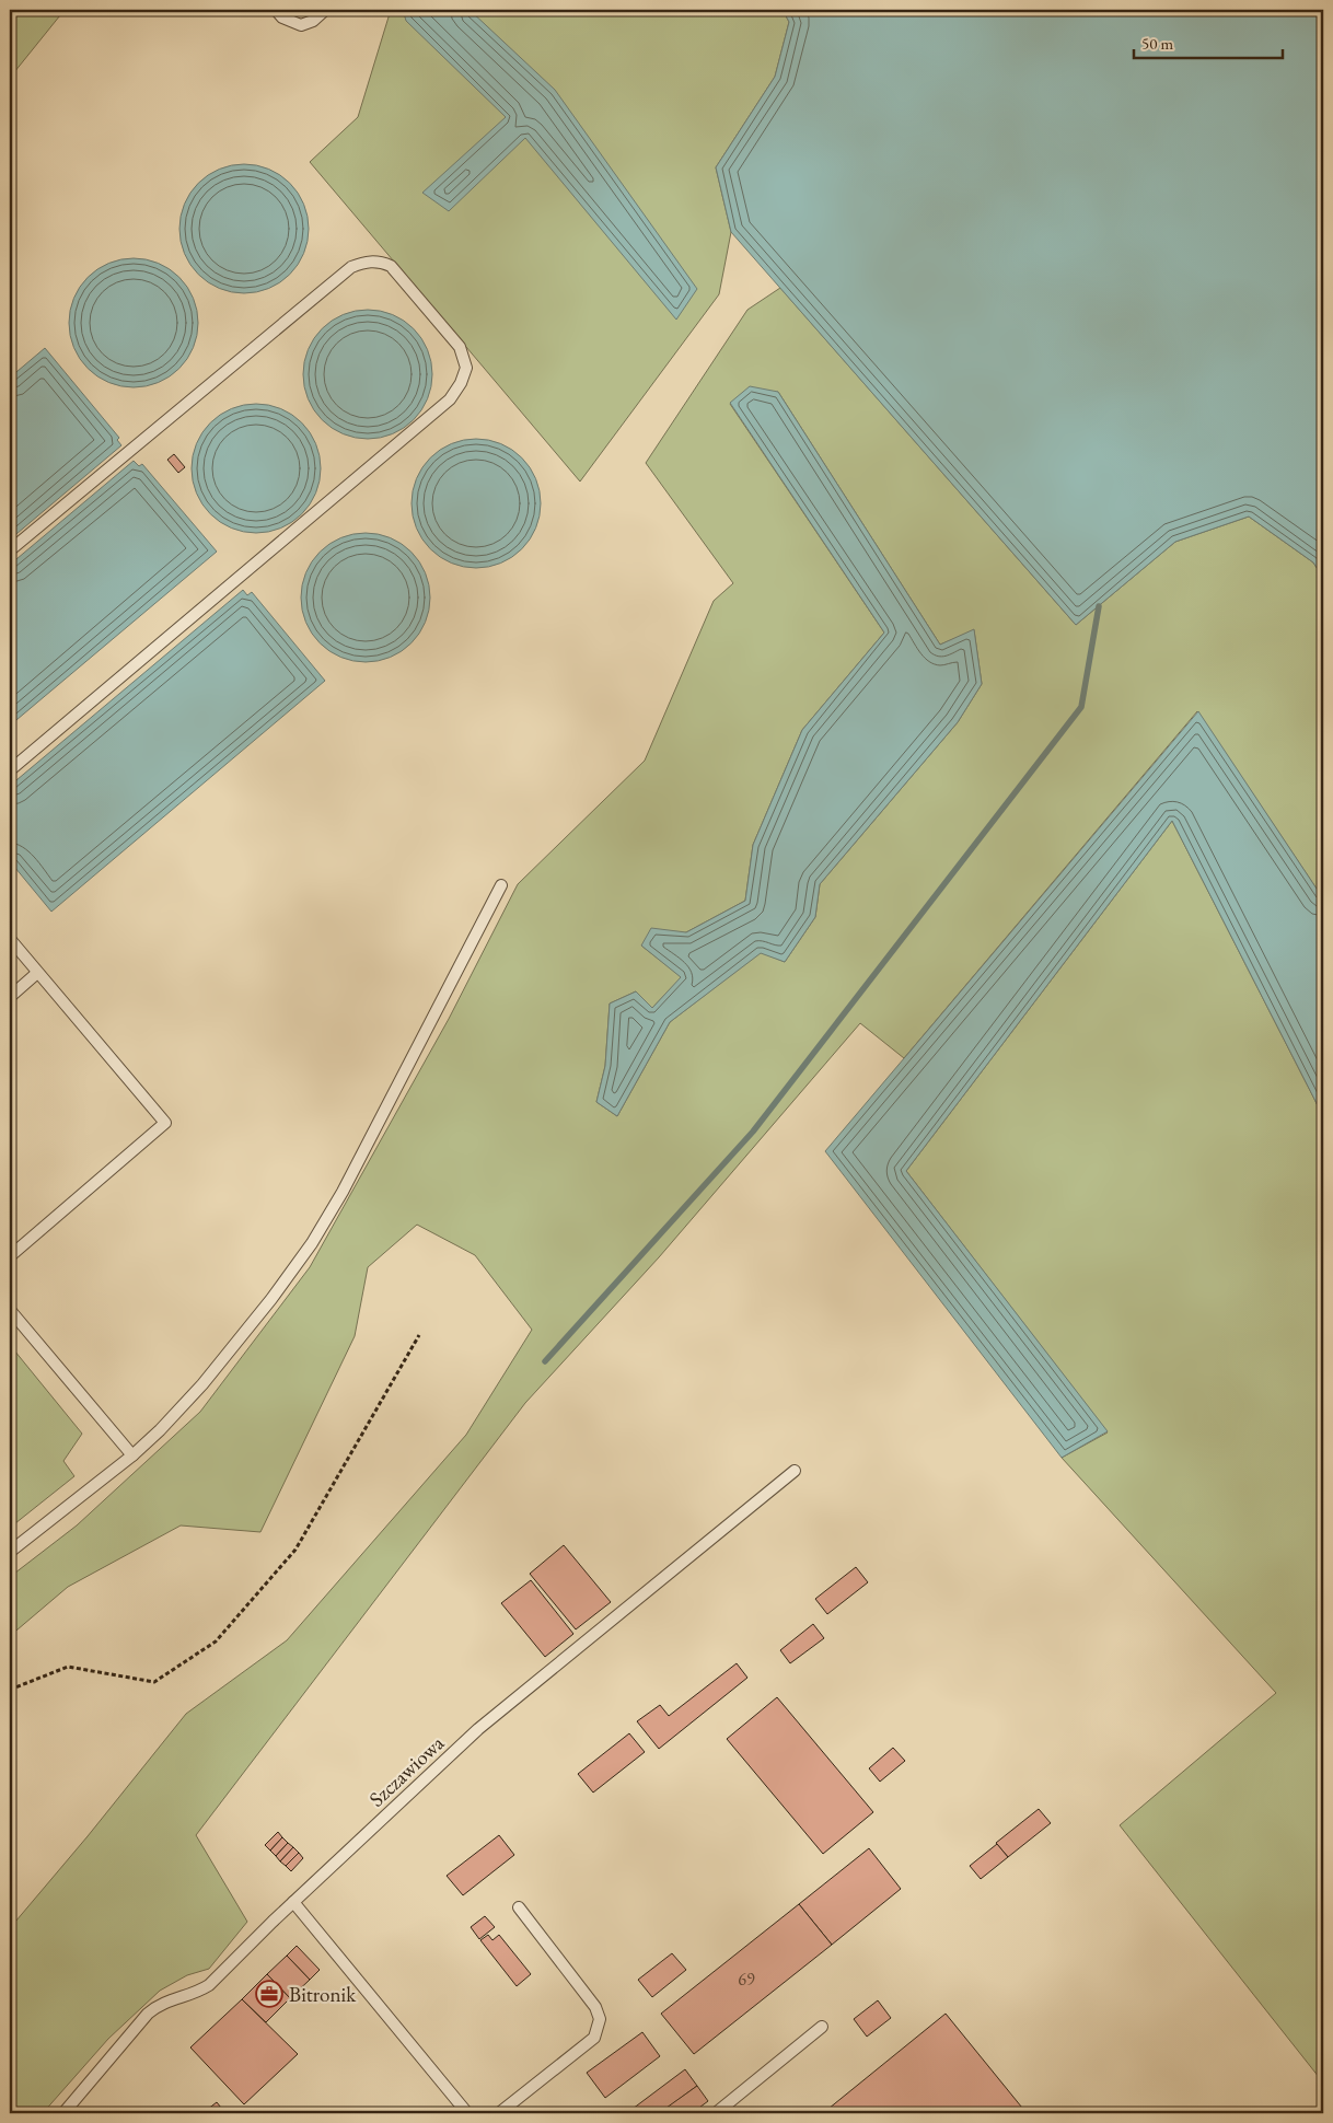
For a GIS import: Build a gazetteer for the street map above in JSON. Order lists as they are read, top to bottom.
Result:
{
  "streets": {
    "lane": ["Szczawiowa"]
  },
  "places": {
    "office": ["Bitronik"]
  },
  "house_numbers": ["69"],
  "scale_bar": "50 m"
}
